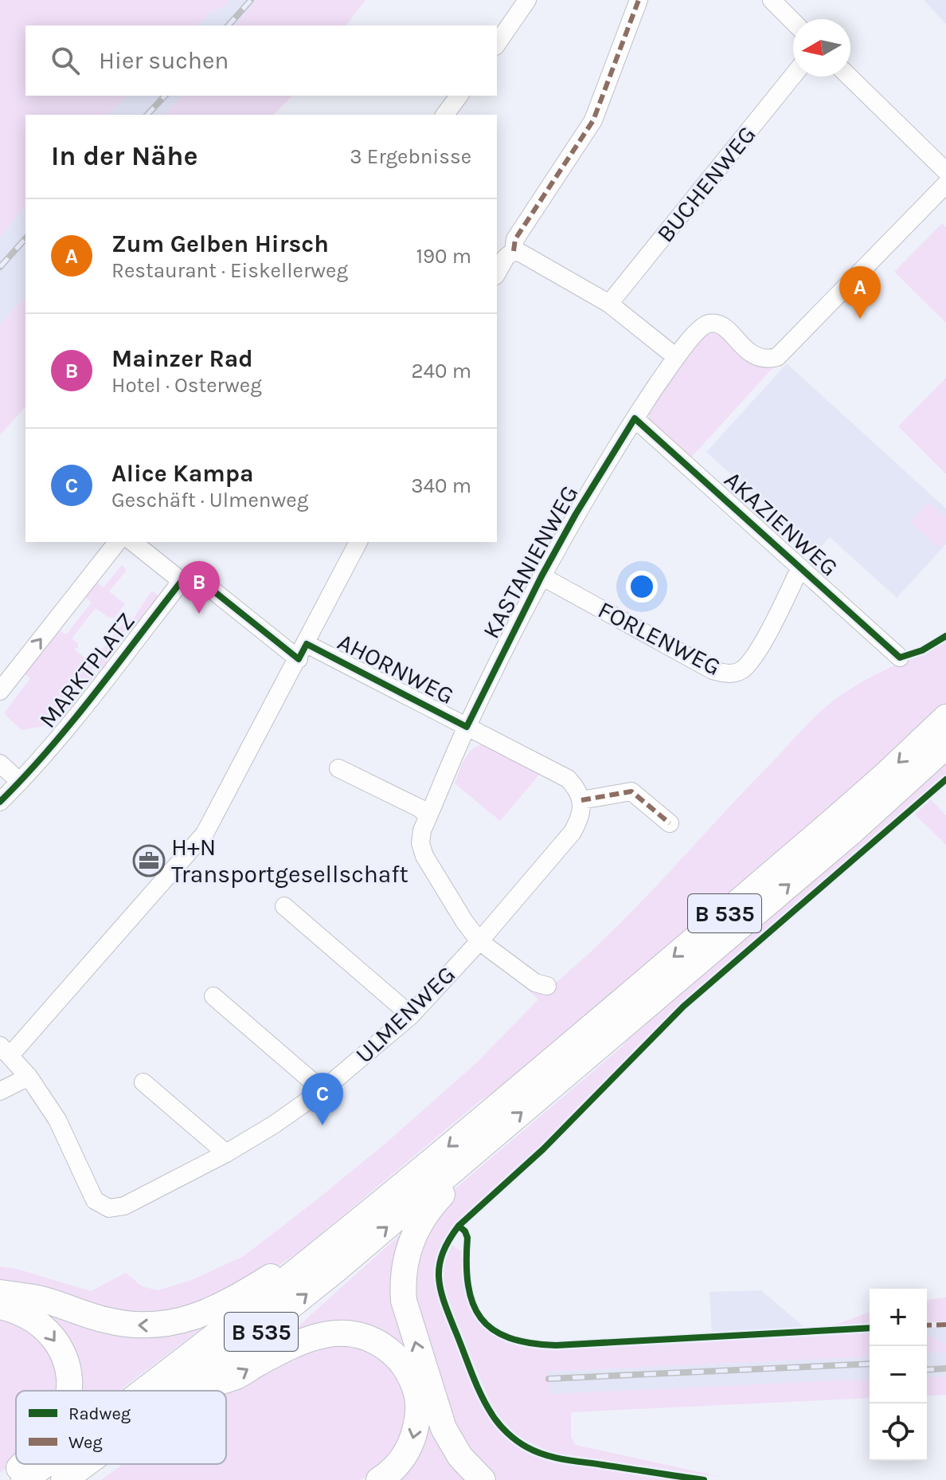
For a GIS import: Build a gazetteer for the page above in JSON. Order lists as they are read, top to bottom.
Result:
{
  "streets": {
    "highway": ["B 535"],
    "street": [
      "BUCHENWEG",
      "AKAZIENWEG",
      "KASTANIENWEG",
      "FORLENWEG",
      "AHORNWEG",
      "MARKTPLATZ",
      "ULMENWEG"
    ]
  },
  "crossings": [
    ["AKAZIENWEG", "KASTANIENWEG"],
    ["AKAZIENWEG", "FORLENWEG"],
    ["KASTANIENWEG", "FORLENWEG"],
    ["KASTANIENWEG", "AHORNWEG"],
    ["KASTANIENWEG", "ULMENWEG"],
    ["AHORNWEG", "MARKTPLATZ"],
    ["AHORNWEG", "ULMENWEG"]
  ],
  "places": {
    "office": ["H+N Transportgesellschaft"]
  },
  "legend": ["Radweg", "Weg"],
  "north": "left",
  "page": {
    "search": "Hier suchen",
    "heading": ["In der Nähe", "3 Ergebnisse"],
    "list": [
      {
        "mark": "A",
        "name": "Zum Gelben Hirsch",
        "note": "Restaurant · Eiskellerweg",
        "value": "190 m"
      },
      {
        "mark": "B",
        "name": "Mainzer Rad",
        "note": "Hotel · Osterweg",
        "value": "240 m"
      },
      {
        "mark": "C",
        "name": "Alice Kampa",
        "note": "Geschäft · Ulmenweg",
        "value": "340 m"
      }
    ],
    "pins": ["A", "B", "C"],
    "map_buttons": ["+", "−"]
  }
}
